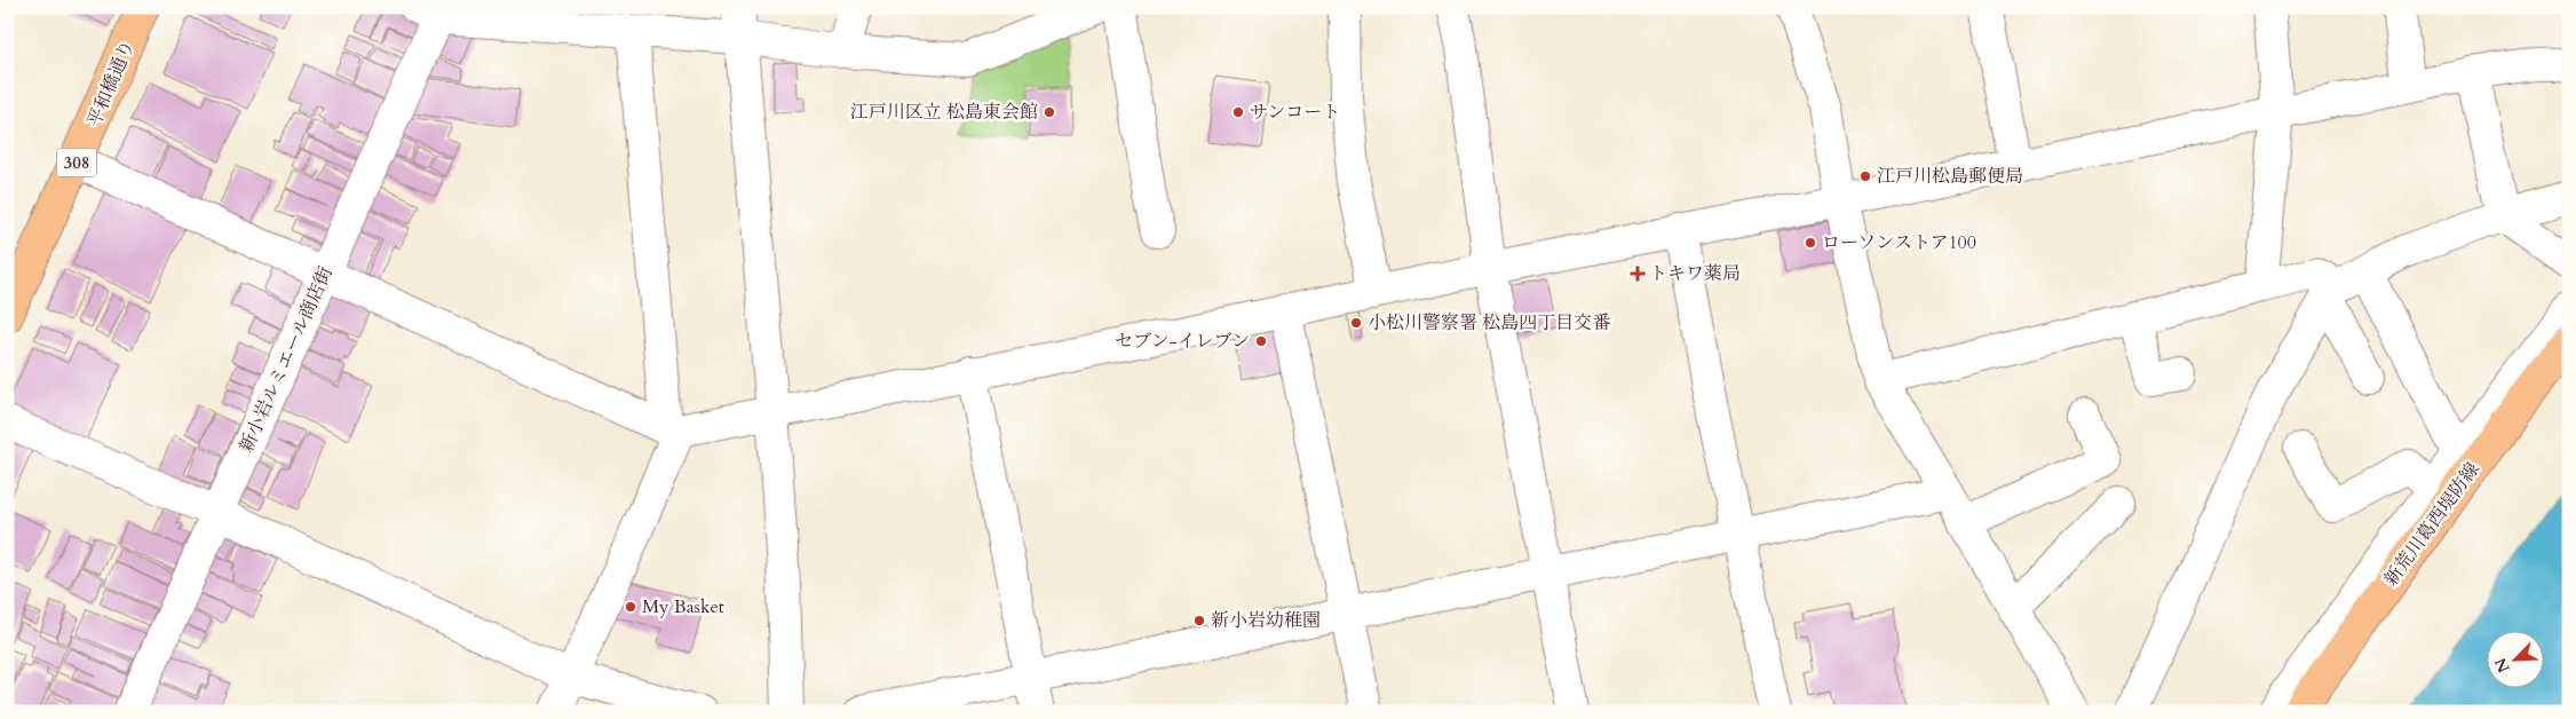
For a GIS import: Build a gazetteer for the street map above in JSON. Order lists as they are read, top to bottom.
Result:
{
  "streets": {
    "main road": ["平和橋通り", "308", "新荒川葛西堤防線"],
    "street": ["新小岩ルミエール商店街"]
  },
  "places": {
    "other": [
      "江戸川区立 松島東会館",
      "サンコート",
      "江戸川松島郵便局",
      "ローソンストア100",
      "小松川警察署 松島四丁目交番",
      "セブン-イレブン",
      "My Basket",
      "新小岩幼稚園"
    ],
    "health": ["トキワ薬局"]
  },
  "north": "bottom left"
}
